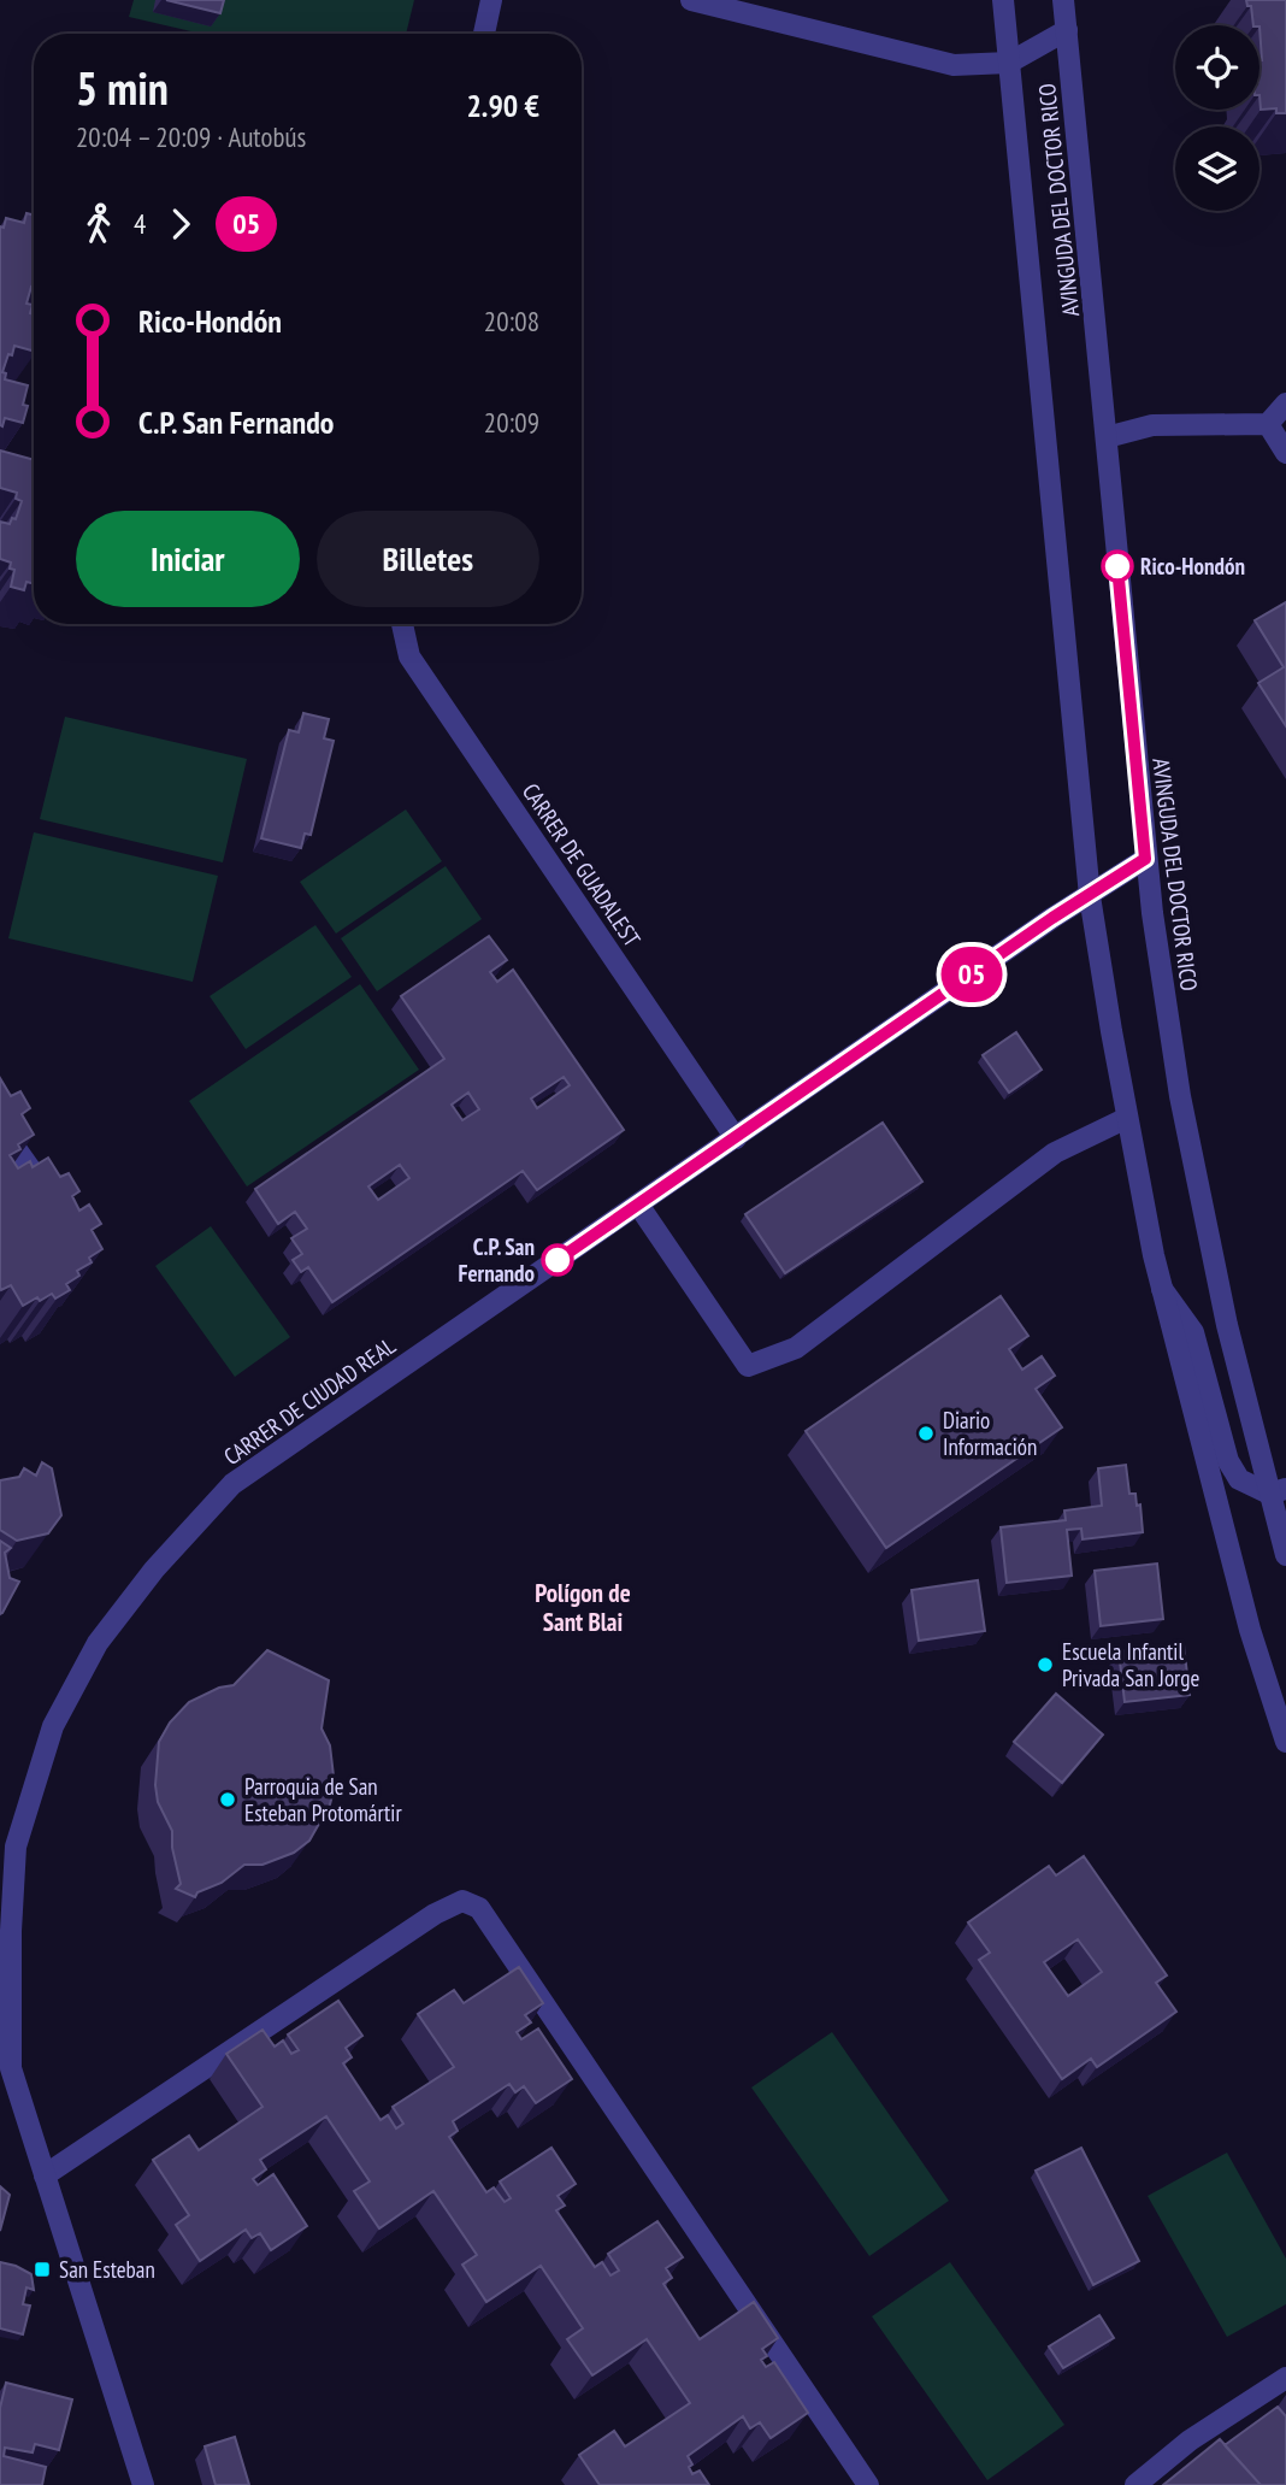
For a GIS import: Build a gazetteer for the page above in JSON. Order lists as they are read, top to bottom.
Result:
{
  "streets": {
    "street": ["AVINGUDA DEL DOCTOR RICO", "CARRER DE GUADALEST", "CARRER DE CIUDAD REAL"]
  },
  "crossings": [
    ["AVINGUDA DEL DOCTOR RICO", "CARRER DE CIUDAD REAL"],
    ["CARRER DE GUADALEST", "CARRER DE CIUDAD REAL"]
  ],
  "districts": ["Polígon de Sant Blai"],
  "places": {
    "other": [
      "Rico-Hondón",
      "C.P. San Fernando",
      "Diario Información",
      "Escuela Infantil Privada San Jorge",
      "Parroquia de San Esteban Protomártir"
    ],
    "transit": ["San Esteban"]
  },
  "lines": ["bus line 05"],
  "page": {
    "on_map": "05",
    "heading": ["5 min", "20:04 – 20:09 · Autobús", "2.90 €"],
    "legs": ["4", "05"],
    "list": [
      {
        "name": "Rico-Hondón",
        "value": "20:08"
      },
      {
        "name": "C.P. San Fernando",
        "value": "20:09"
      }
    ],
    "buttons": ["Iniciar", "Billetes"]
  }
}
